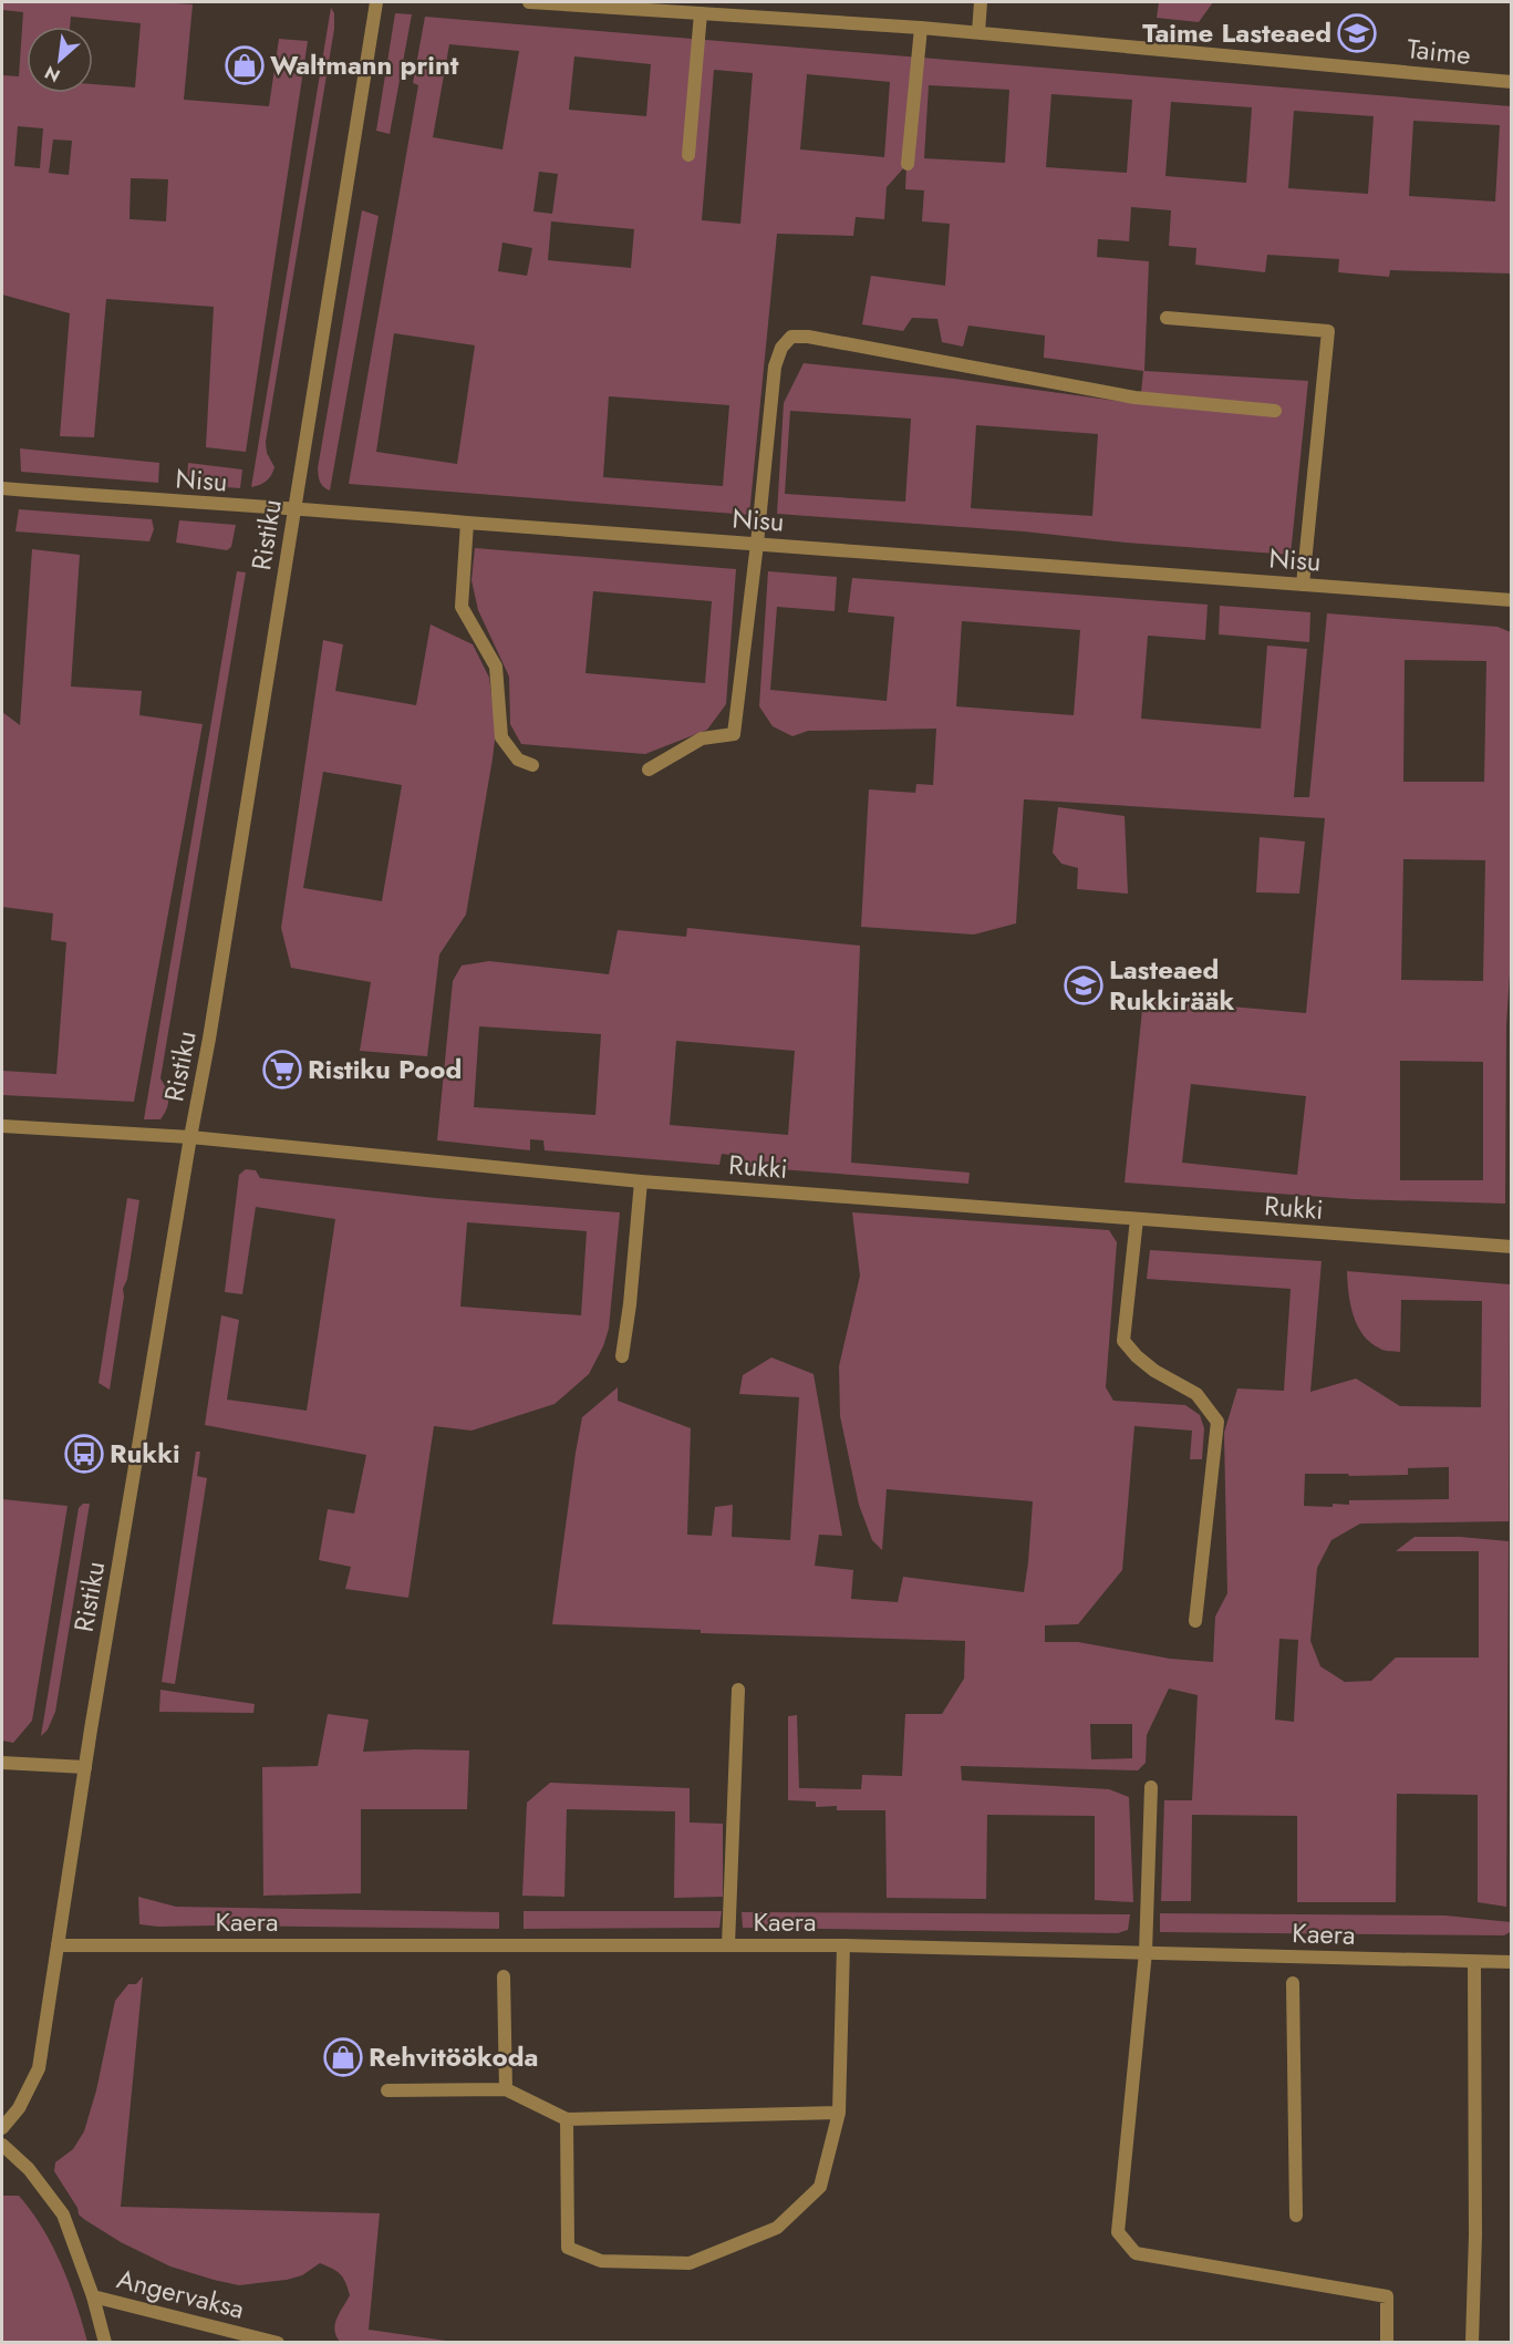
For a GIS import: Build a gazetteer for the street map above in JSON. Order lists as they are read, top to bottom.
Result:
{
  "streets": {
    "street": [
      "Taime",
      "Nisu",
      "Ristiku",
      "Rukki",
      "Kaera",
      "Angervaksa"
    ]
  },
  "crossings": [
    ["Nisu", "Ristiku"],
    ["Ristiku", "Rukki"],
    ["Ristiku", "Kaera"]
  ],
  "places": {
    "school or university": ["Taime Lasteaed", "Lasteaed Rukkirääk"],
    "shop": ["Waltmann print", "Rehvitöökoda"],
    "supermarket": ["Ristiku Pood"],
    "bus stop": ["Rukki"]
  },
  "north": "bottom left"
}
